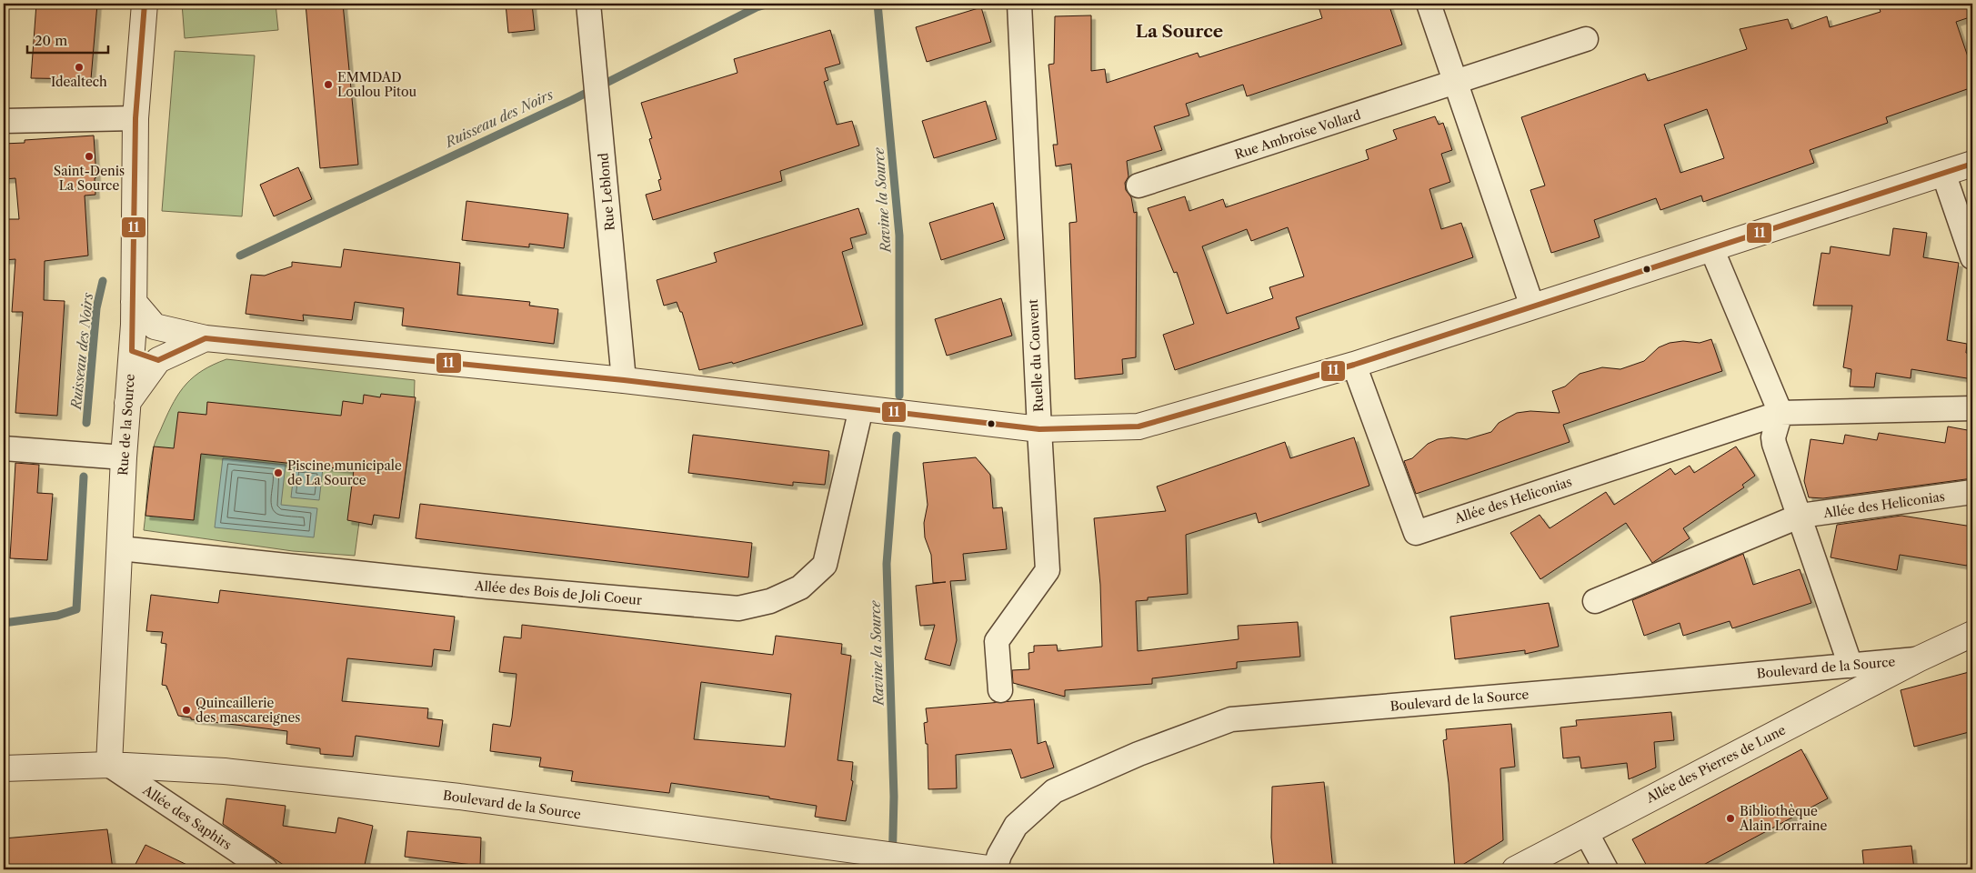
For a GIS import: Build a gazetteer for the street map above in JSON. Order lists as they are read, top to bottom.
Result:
{
  "streets": {
    "street": [
      "Rue Ambroise Vollard",
      "Rue Leblond",
      "Ruelle du Couvent",
      "Rue de la Source",
      "Allée des Heliconias",
      "Allée des Bois de Joli Coeur",
      "Boulevard de la Source",
      "Allée des Pierres de Lune",
      "Allée des Saphirs"
    ]
  },
  "crossings": [
    ["Rue de la Source", "Allée des Bois de Joli Coeur"],
    ["Rue de la Source", "Boulevard de la Source"],
    ["Rue de la Source", "Allée des Saphirs"],
    ["Boulevard de la Source", "Allée des Pierres de Lune"],
    ["Boulevard de la Source", "Allée des Saphirs"]
  ],
  "districts": ["La Source"],
  "water": ["Ruisseau des Noirs", "Ravine la Source"],
  "places": [
    "Idealtech",
    "EMMDAD Loulou Pitou",
    "Saint-Denis La Source",
    "Piscine municipale de La Source",
    "Quincaillerie des mascareignes",
    "Bibliothèque Alain Lorraine"
  ],
  "lines": ["transit line 11"],
  "scale_bar": "20 m"
}
